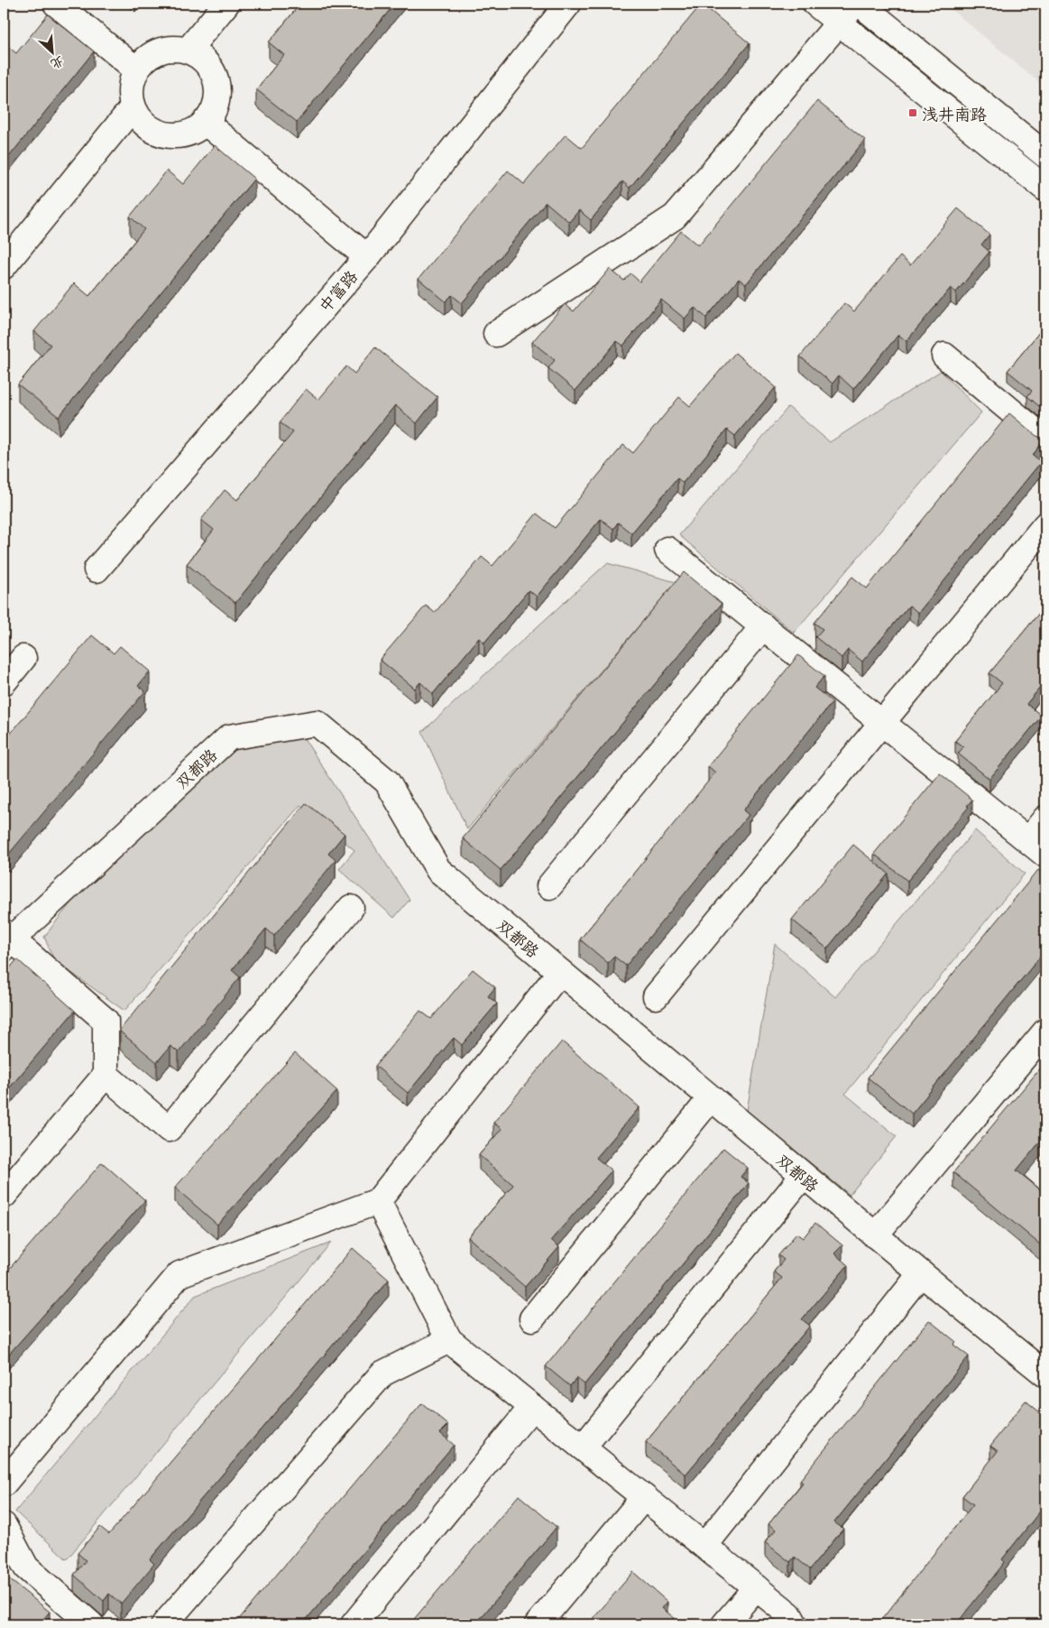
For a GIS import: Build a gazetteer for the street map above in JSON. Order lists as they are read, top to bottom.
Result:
{
  "streets": {
    "street": ["中富路", "双都路"]
  },
  "places": {
    "transit": ["浅井南路"]
  },
  "north": "bottom right"
}
